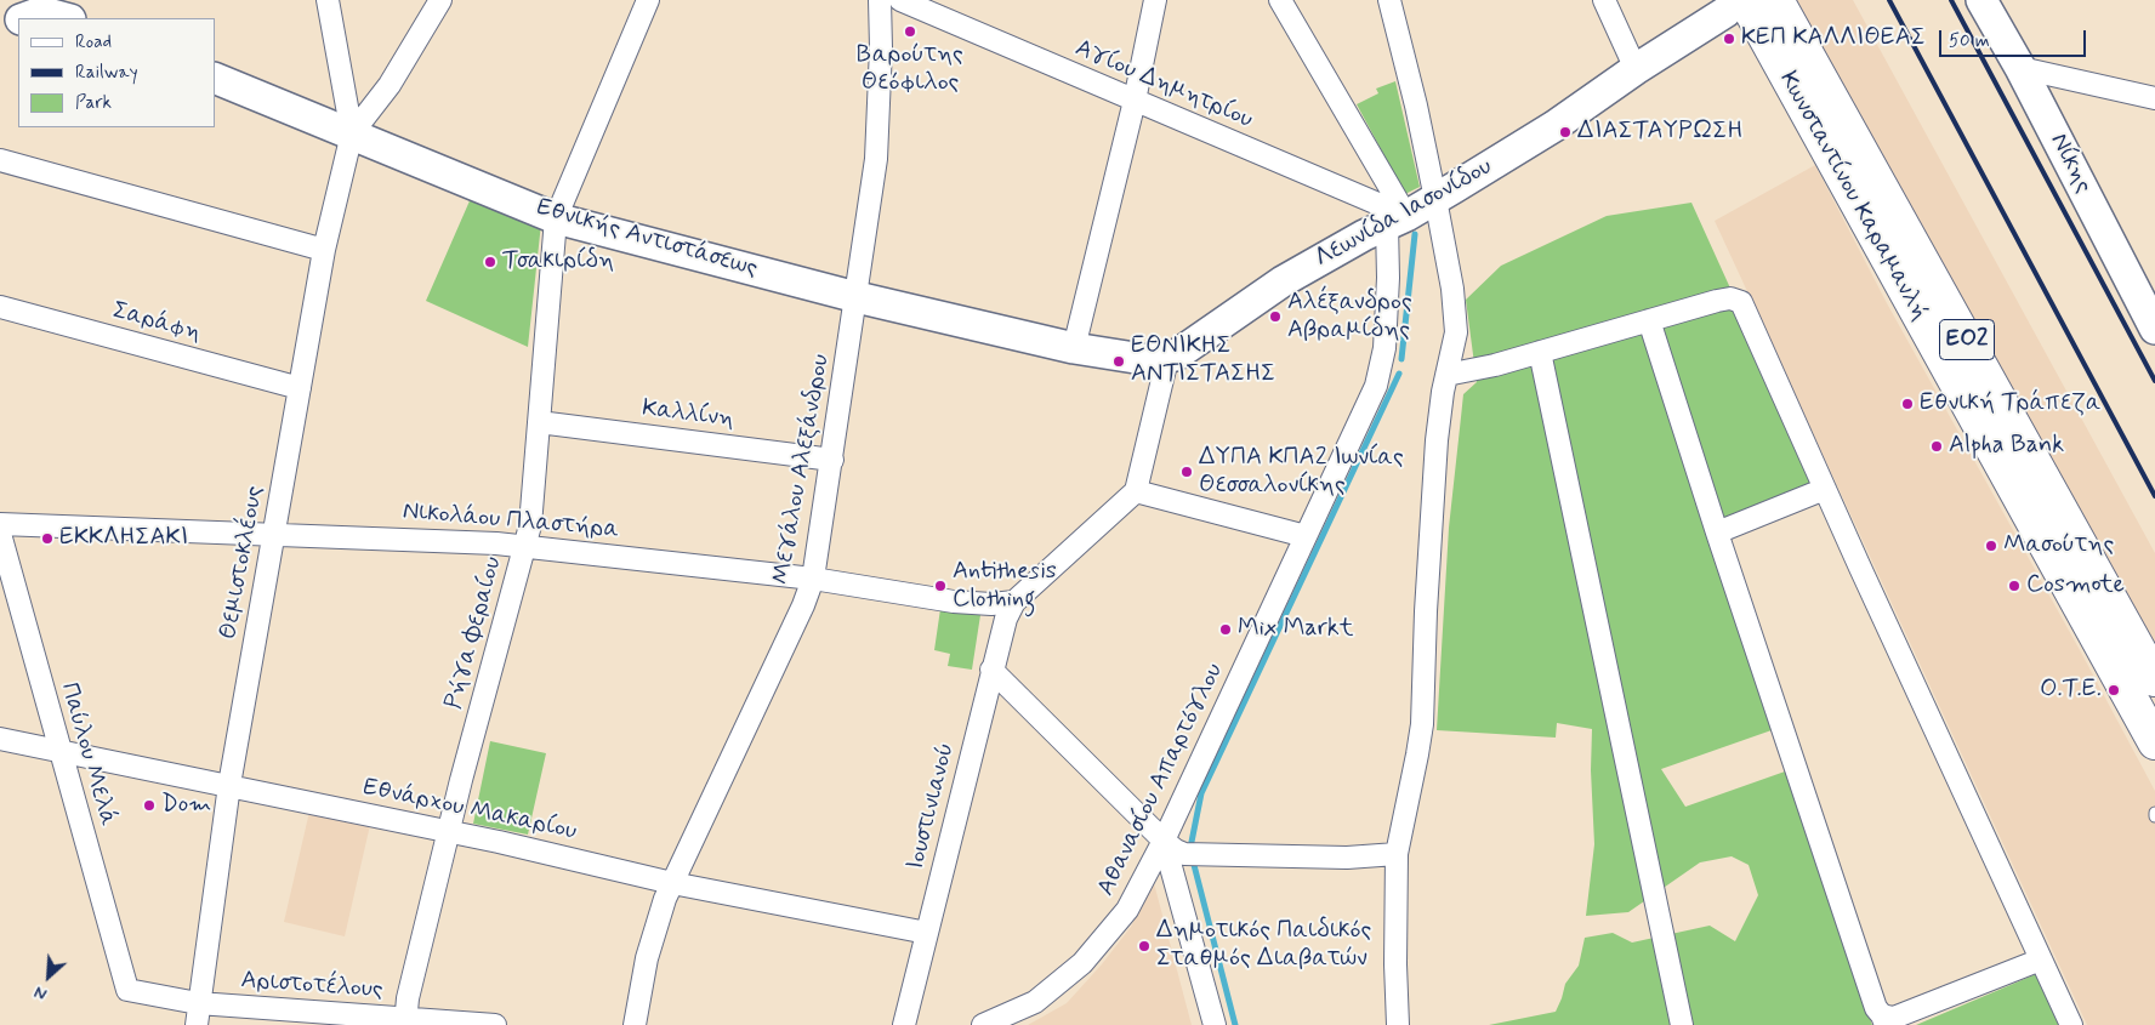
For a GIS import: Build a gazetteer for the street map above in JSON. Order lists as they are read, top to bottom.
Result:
{
  "streets": {
    "main road": [
      "Νίκης",
      "Κωνσταντίνου Καραμανλή",
      "Λεωνίδα Ιασονίδου",
      "Εθνικής Αντιστάσεως",
      "ΕΟ2"
    ],
    "street": [
      "Αγίου Δημητρίου",
      "Σαράφη",
      "Καλλίνη",
      "Μεγάλου Αλεξάνδρου",
      "Νικολάου Πλαστήρα",
      "Θεμιστοκλέους",
      "Ρήγα Φεραίου",
      "Παύλου Μελά",
      "Αθανασίου Απαρτόγλου",
      "Ιουστινιανού",
      "Εθνάρχου Μακαρίου",
      "Αριστοτέλους"
    ]
  },
  "crossings": [
    ["Αγίου Δημητρίου", "Λεωνίδα Ιασονίδου"],
    ["Αγίου Δημητρίου", "Αθανασίου Απαρτόγλου"],
    ["Λεωνίδα Ιασονίδου", "Εθνικής Αντιστάσεως"],
    ["Λεωνίδα Ιασονίδου", "Αθανασίου Απαρτόγλου"],
    ["Εθνικής Αντιστάσεως", "Μεγάλου Αλεξάνδρου"],
    ["Εθνικής Αντιστάσεως", "Θεμιστοκλέους"],
    ["Εθνικής Αντιστάσεως", "Ρήγα Φεραίου"],
    ["Σαράφη", "Θεμιστοκλέους"],
    ["Καλλίνη", "Μεγάλου Αλεξάνδρου"],
    ["Καλλίνη", "Ρήγα Φεραίου"],
    ["Μεγάλου Αλεξάνδρου", "Νικολάου Πλαστήρα"],
    ["Μεγάλου Αλεξάνδρου", "Εθνάρχου Μακαρίου"],
    ["Νικολάου Πλαστήρα", "Θεμιστοκλέους"],
    ["Νικολάου Πλαστήρα", "Ρήγα Φεραίου"],
    ["Νικολάου Πλαστήρα", "Ιουστινιανού"],
    ["Θεμιστοκλέους", "Εθνάρχου Μακαρίου"],
    ["Θεμιστοκλέους", "Αριστοτέλους"],
    ["Ρήγα Φεραίου", "Εθνάρχου Μακαρίου"],
    ["Ρήγα Φεραίου", "Αριστοτέλους"],
    ["Παύλου Μελά", "Εθνάρχου Μακαρίου"],
    ["Παύλου Μελά", "Αριστοτέλους"],
    ["Ιουστινιανού", "Εθνάρχου Μακαρίου"]
  ],
  "places": [
    "Βαρούτης Θεόφιλος",
    "ΚΕΠ ΚΑΛΛΙΘΕΑΣ",
    "ΔΙΑΣΤΑΥΡΩΣΗ",
    "Τσακιρίδη",
    "Αλέξανδρος Αβραμίδης",
    "ΕΘΝΙΚΗΣ ΑΝΤΙΣΤΑΣΗΣ",
    "Εθνική Τράπεζα",
    "Alpha Bank",
    "ΔΥΠΑ ΚΠΑ2 Ιωνίας Θεσσαλονίκης",
    "ΕΚΚΛΗΣΑΚΙ",
    "Μασούτης",
    "Antithesis Clothing",
    "Cosmote",
    "Mix Markt",
    "Ο.Τ.Ε.",
    "Dom",
    "Δημοτικός Παιδικός Σταθμός Διαβατών"
  ],
  "legend": ["Road", "Railway", "Park"],
  "scale_bar": "50 m",
  "north": "bottom left"
}
